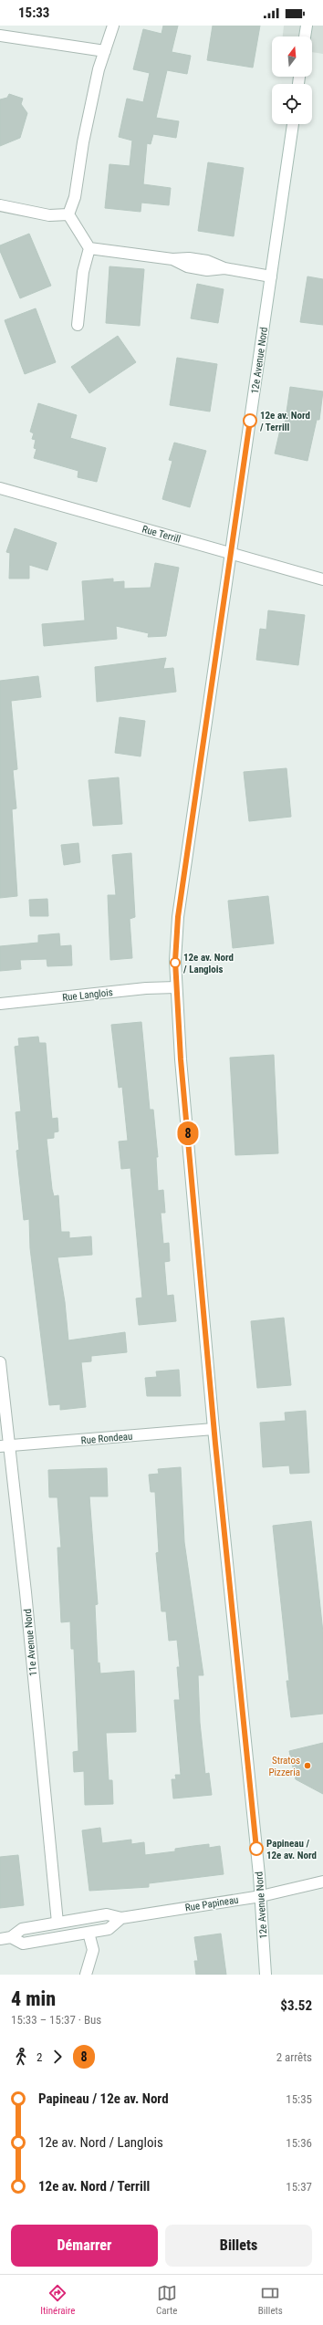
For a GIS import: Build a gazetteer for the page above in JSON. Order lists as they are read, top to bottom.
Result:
{
  "streets": {
    "street": [
      "12e Avenue Nord",
      "Rue Terrill",
      "Rue Langlois",
      "Rue Rondeau",
      "11e Avenue Nord",
      "Rue Papineau"
    ]
  },
  "crossings": [
    ["12e Avenue Nord", "Rue Terrill"],
    ["12e Avenue Nord", "Rue Langlois"],
    ["12e Avenue Nord", "Rue Rondeau"],
    ["12e Avenue Nord", "Rue Papineau"],
    ["Rue Rondeau", "11e Avenue Nord"],
    ["11e Avenue Nord", "Rue Papineau"]
  ],
  "places": [
    "12e av. Nord / Terrill",
    "12e av. Nord / Langlois",
    "Stratos Pizzeria",
    "Papineau / 12e av. Nord"
  ],
  "lines": ["bus line 8"],
  "north": "top",
  "page": {
    "status": "15:33",
    "on_map": "8",
    "heading": ["4 min", "15:33 – 15:37 · Bus", "$3.52"],
    "legs": ["2", "8", "2 arrêts"],
    "list": [
      {
        "name": "Papineau / 12e av. Nord",
        "value": "15:35"
      },
      {
        "name": "12e av. Nord / Langlois",
        "value": "15:36"
      },
      {
        "name": "12e av. Nord / Terrill",
        "value": "15:37"
      }
    ],
    "buttons": ["Démarrer", "Billets"],
    "tabs": ["Itinéraire", "Carte", "Billets"]
  }
}
